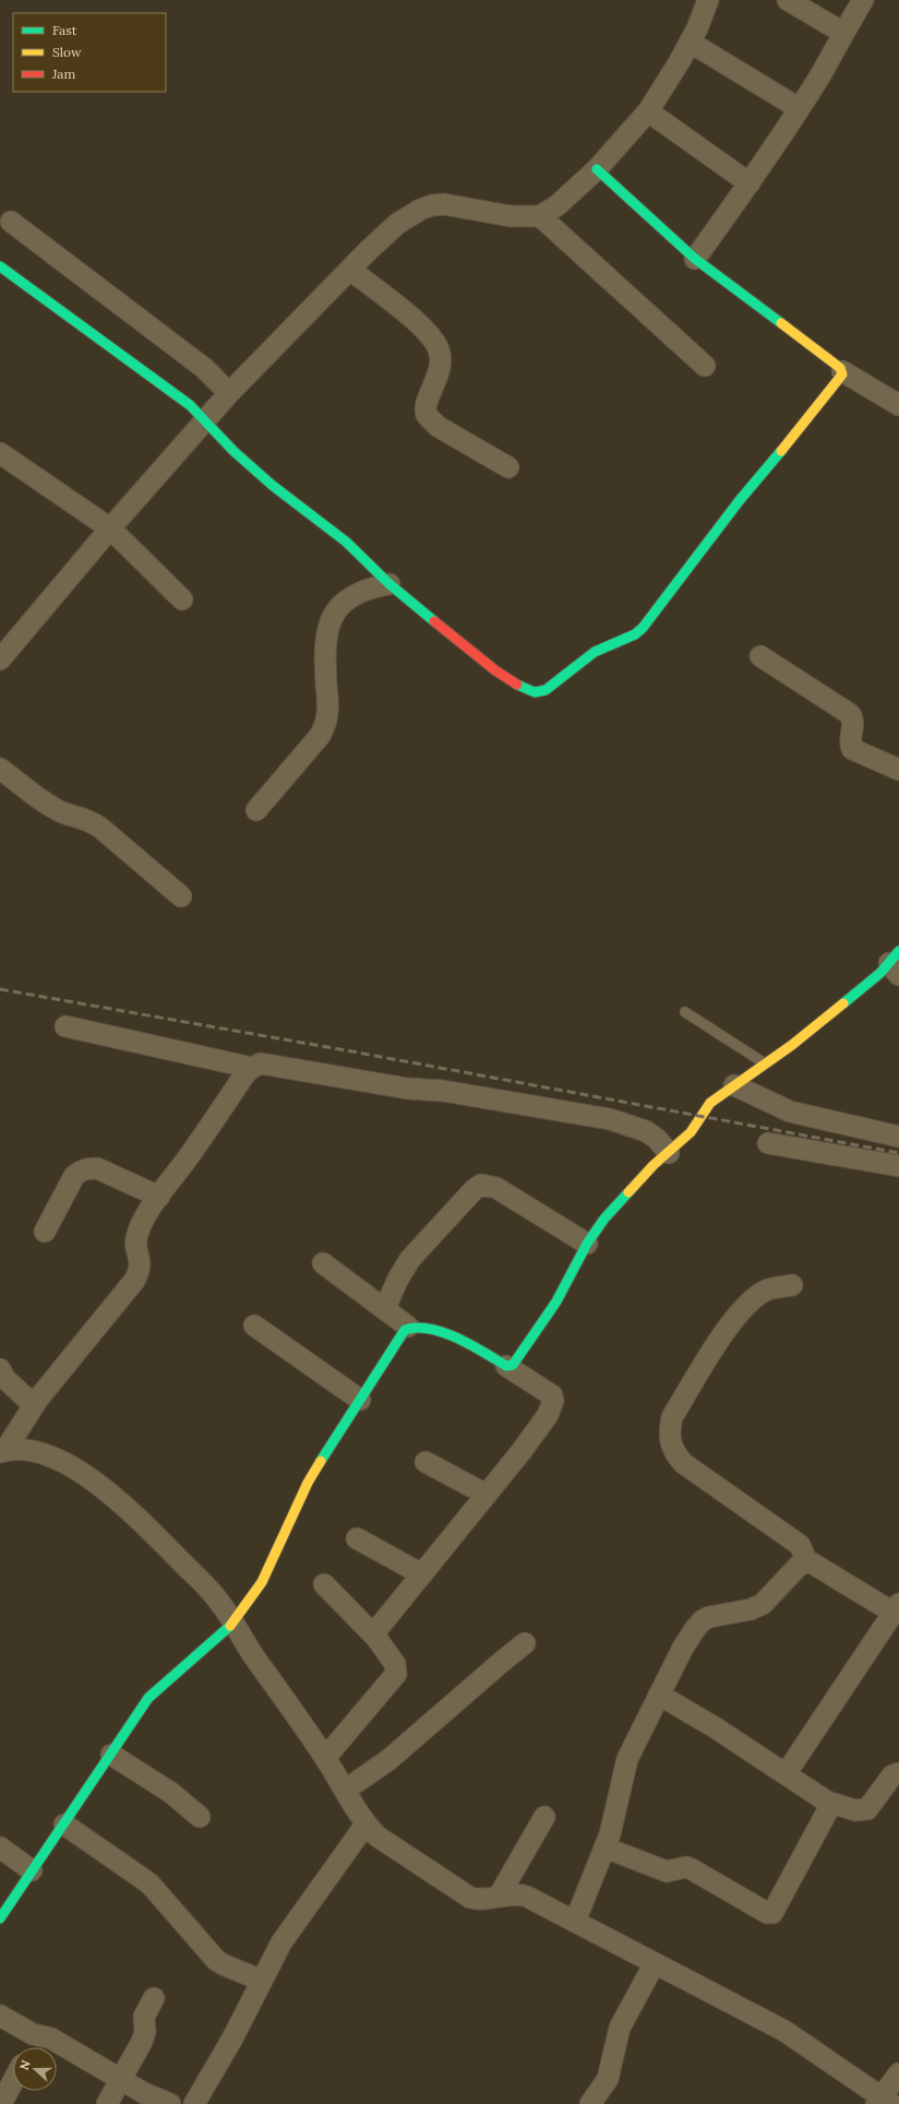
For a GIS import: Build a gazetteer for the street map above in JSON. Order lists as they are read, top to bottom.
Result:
{
  "legend": ["Fast", "Slow", "Jam"],
  "north": "left"
}
